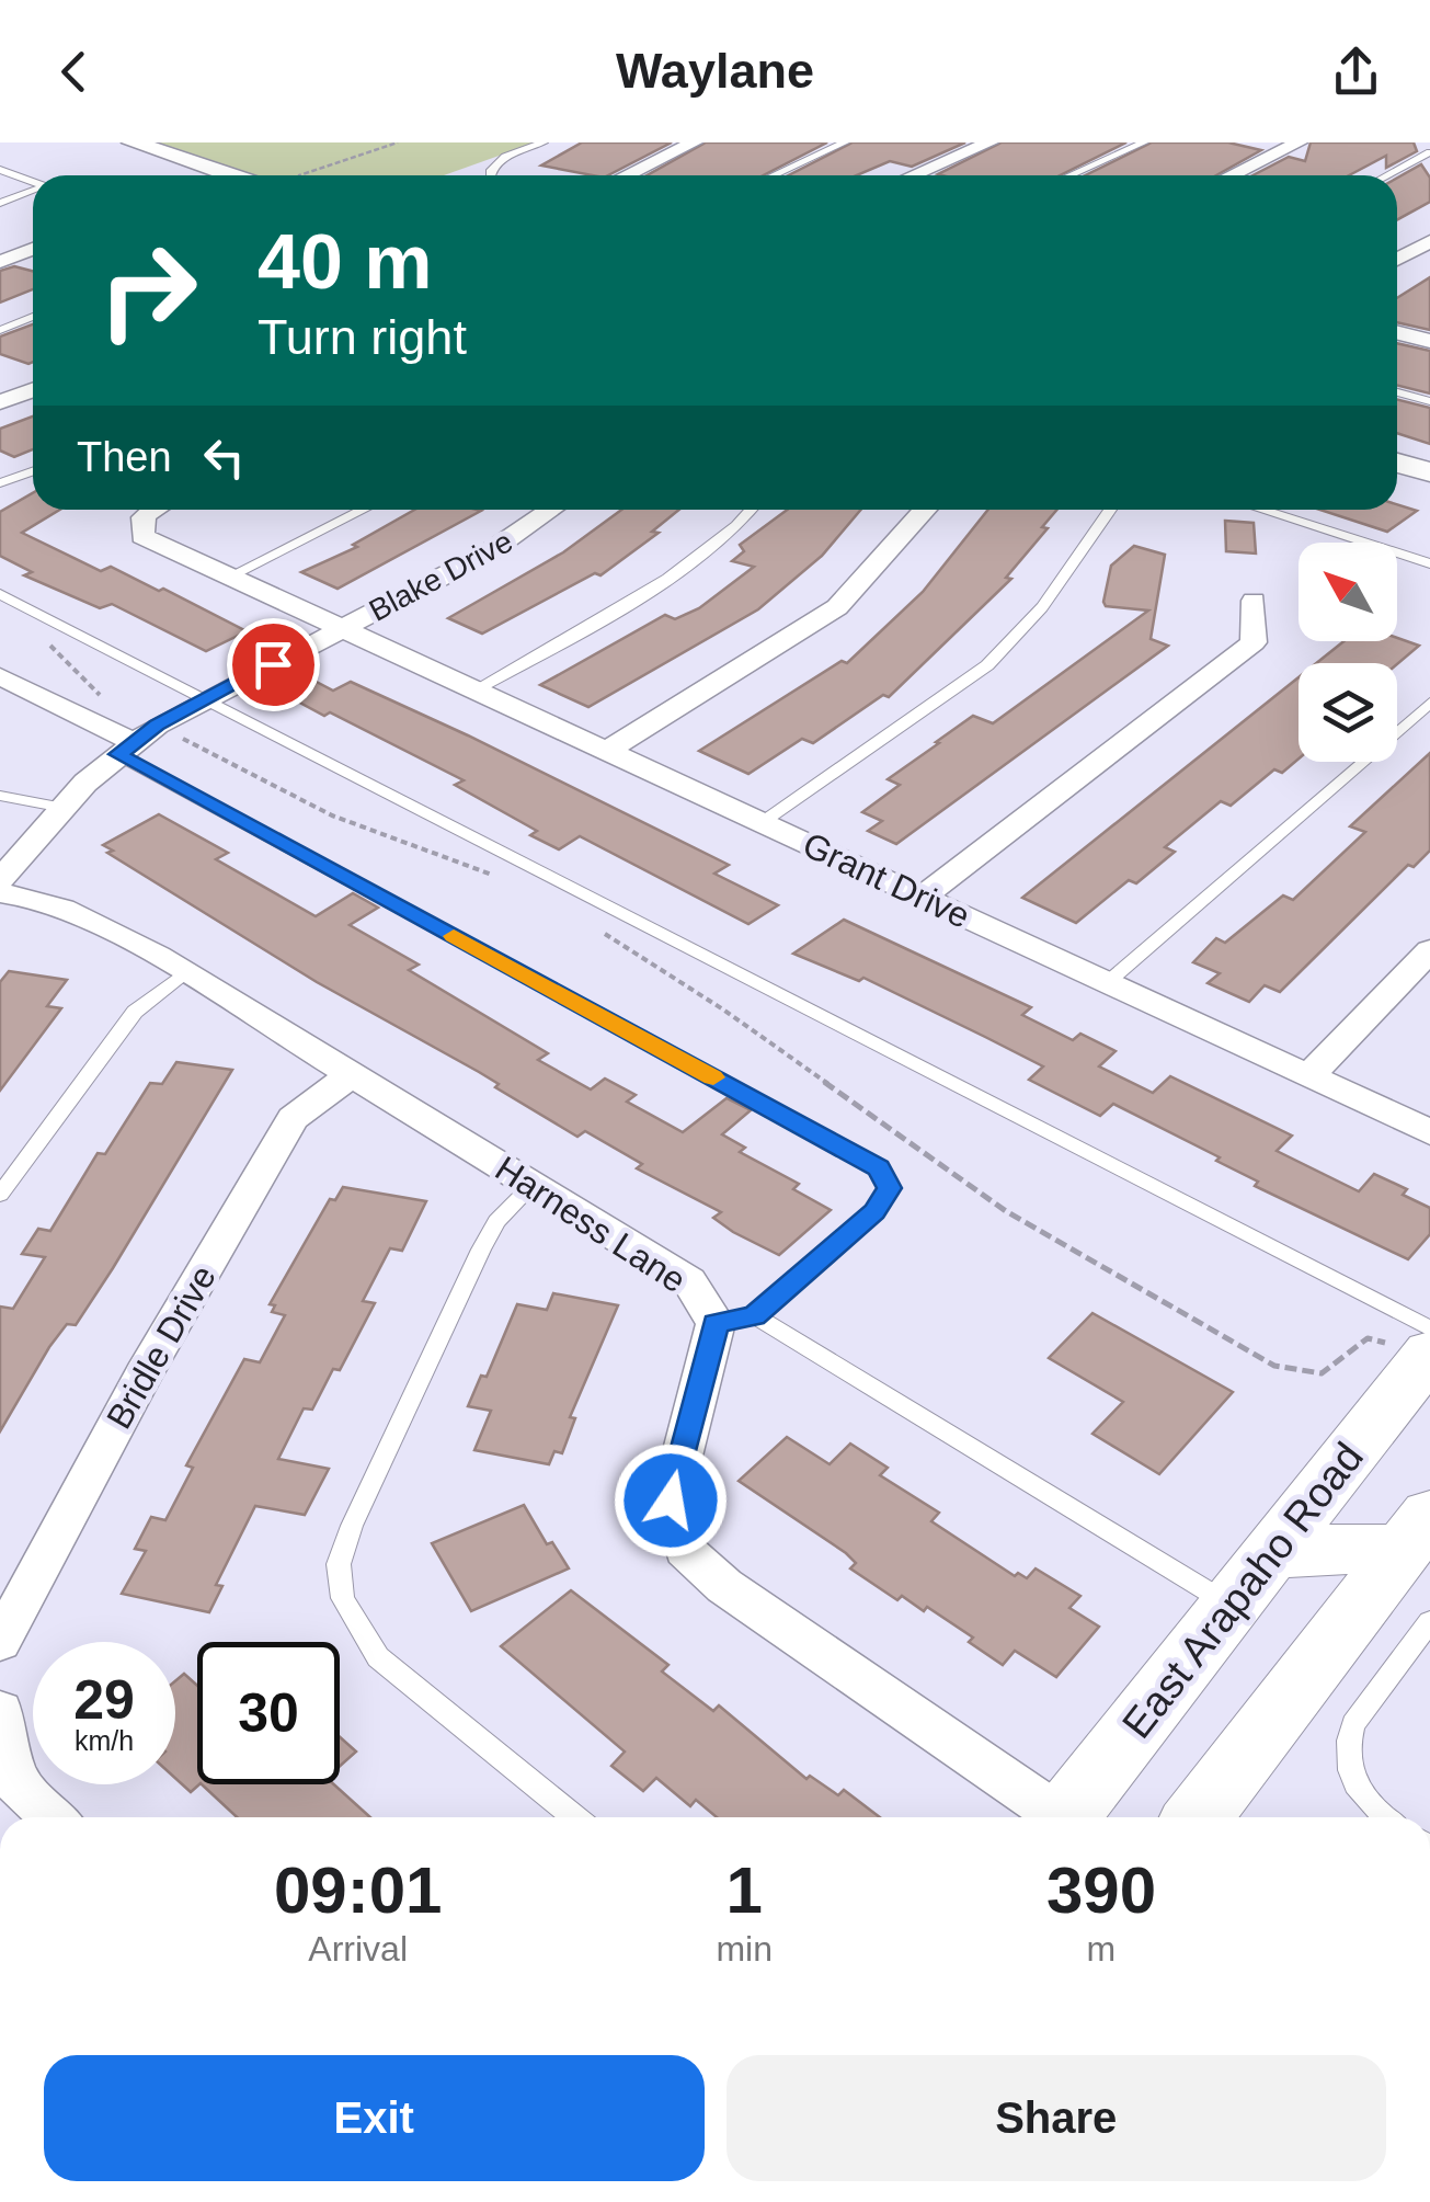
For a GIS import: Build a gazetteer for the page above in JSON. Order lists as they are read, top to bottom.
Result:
{
  "streets": {
    "main road": ["East Arapaho Road"],
    "street": [
      "Blake Drive",
      "Grant Drive",
      "Harness Lane",
      "Bridle Drive"
    ]
  },
  "crossings": [
    ["Blake Drive", "Grant Drive"],
    ["Blake Drive", "Harness Lane"],
    ["Harness Lane", "Bridle Drive"]
  ],
  "north": "top left",
  "page": {
    "header": "Waylane",
    "turn": ["40 m", "Turn right"],
    "then": "Then",
    "speed": "29 km/h",
    "limit": "30",
    "eta": [
      "09:01",
      "Arrival",
      "1",
      "min",
      "390",
      "m"
    ],
    "buttons": ["Exit", "Share"]
  }
}
